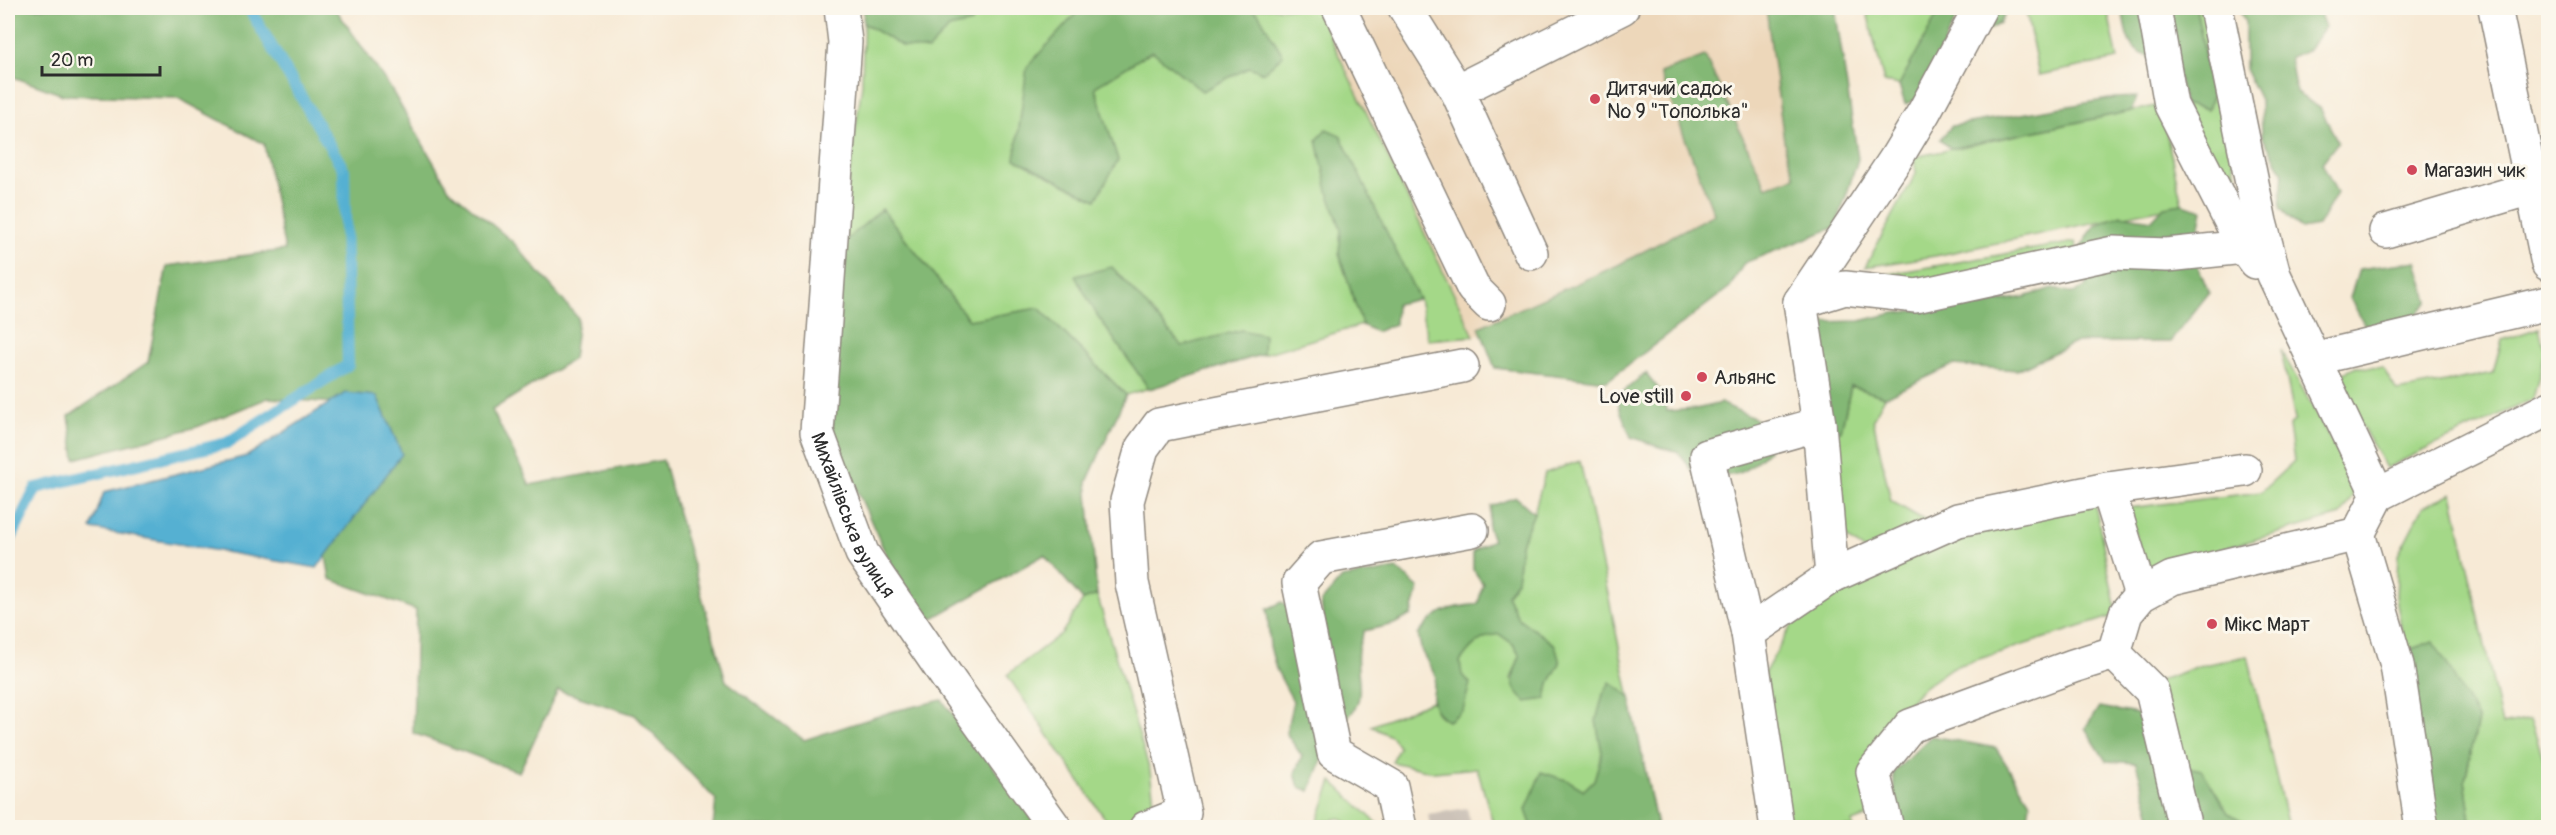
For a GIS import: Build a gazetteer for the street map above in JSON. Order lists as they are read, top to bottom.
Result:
{
  "streets": {
    "street": ["Михайлівська вулиця"]
  },
  "places": [
    "Дитячий садок № 9 \"Тополька\"",
    "Магазин чик",
    "Альянс",
    "Love still",
    "Мікс Март"
  ],
  "scale_bar": "20 m"
}
